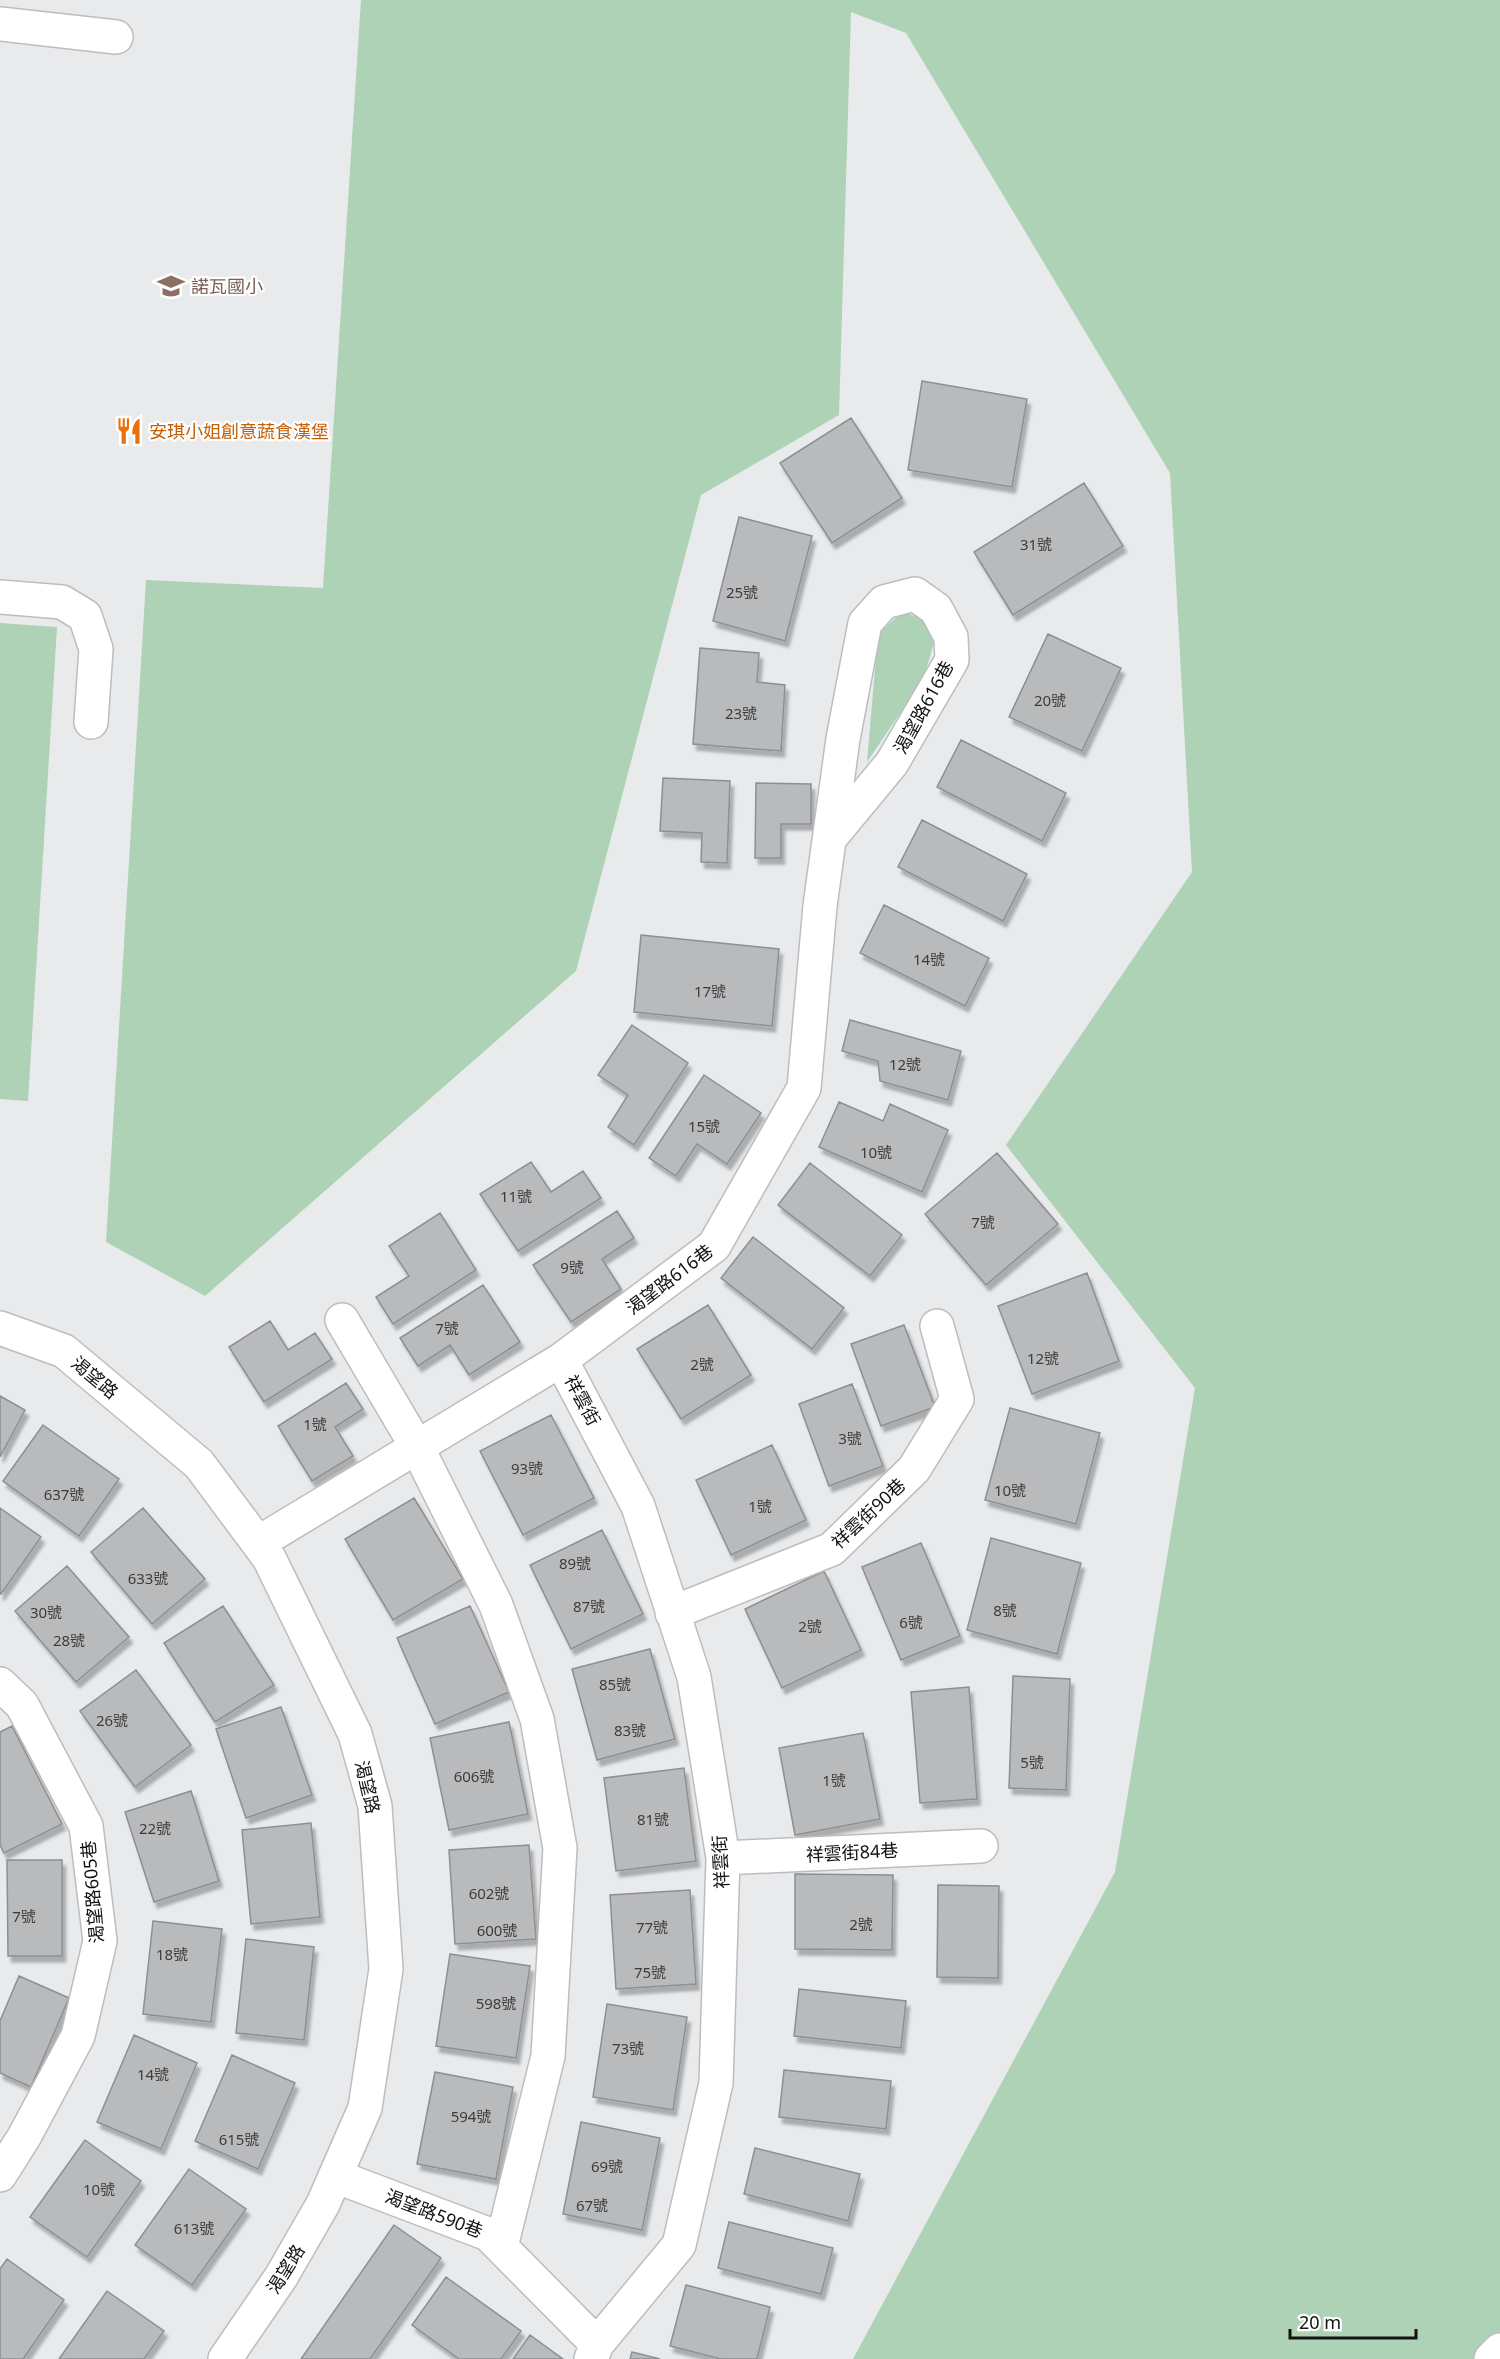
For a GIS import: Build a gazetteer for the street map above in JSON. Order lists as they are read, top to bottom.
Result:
{
  "streets": {
    "street": [
      "渴望路616巷",
      "渴望路",
      "祥雲街",
      "祥雲街90巷",
      "祥雲街84巷",
      "渴望路605巷",
      "渴望路590巷"
    ]
  },
  "crossings": [
    ["渴望路616巷", "渴望路"],
    ["渴望路616巷", "祥雲街"],
    ["渴望路", "渴望路590巷"],
    ["祥雲街", "祥雲街90巷"],
    ["祥雲街", "祥雲街84巷"],
    ["祥雲街", "渴望路590巷"]
  ],
  "places": {
    "school or university": ["諾瓦國小"],
    "restaurant": ["安琪小姐創意蔬食漢堡"]
  },
  "house_numbers": [
    "31號",
    "25號",
    "20號",
    "23號",
    "14號",
    "17號",
    "12號",
    "15號",
    "10號",
    "11號",
    "7號",
    "9號",
    "7號",
    "12號",
    "2號",
    "1號",
    "3號",
    "93號",
    "10號",
    "637號",
    "1號",
    "89號",
    "633號",
    "87號",
    "8號",
    "30號",
    "6號",
    "2號",
    "28號",
    "85號",
    "26號",
    "83號",
    "5號",
    "606號",
    "1號",
    "81號",
    "22號",
    "602號",
    "7號",
    "2號",
    "77號",
    "600號",
    "18號",
    "75號",
    "598號",
    "73號",
    "14號",
    "594號",
    "615號",
    "69號",
    "10號",
    "67號",
    "613號"
  ],
  "scale_bar": "20 m"
}
